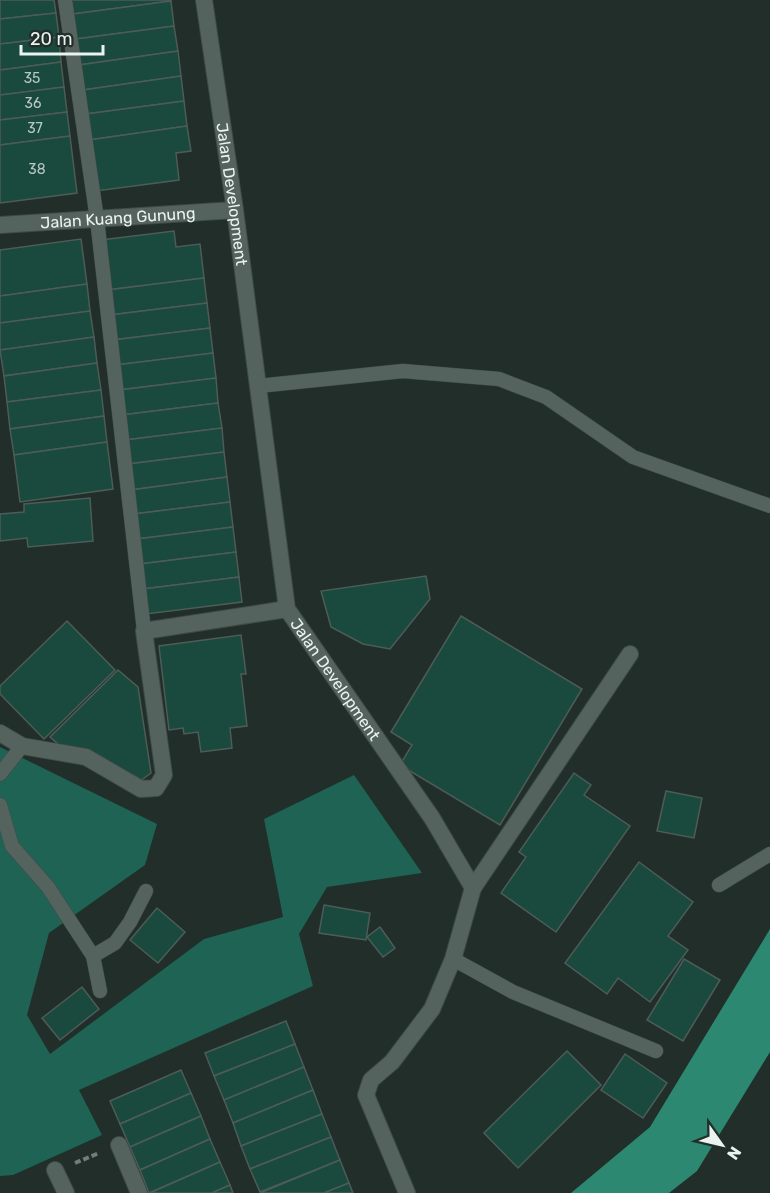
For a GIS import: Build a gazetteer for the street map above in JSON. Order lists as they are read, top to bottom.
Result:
{
  "streets": {
    "street": ["Jalan Development", "Jalan Kuang Gunung"]
  },
  "crossings": [
    ["Jalan Development", "Jalan Kuang Gunung"]
  ],
  "house_numbers": [
    "35",
    "36",
    "37",
    "38"
  ],
  "scale_bar": "20 m",
  "north": "bottom right"
}
